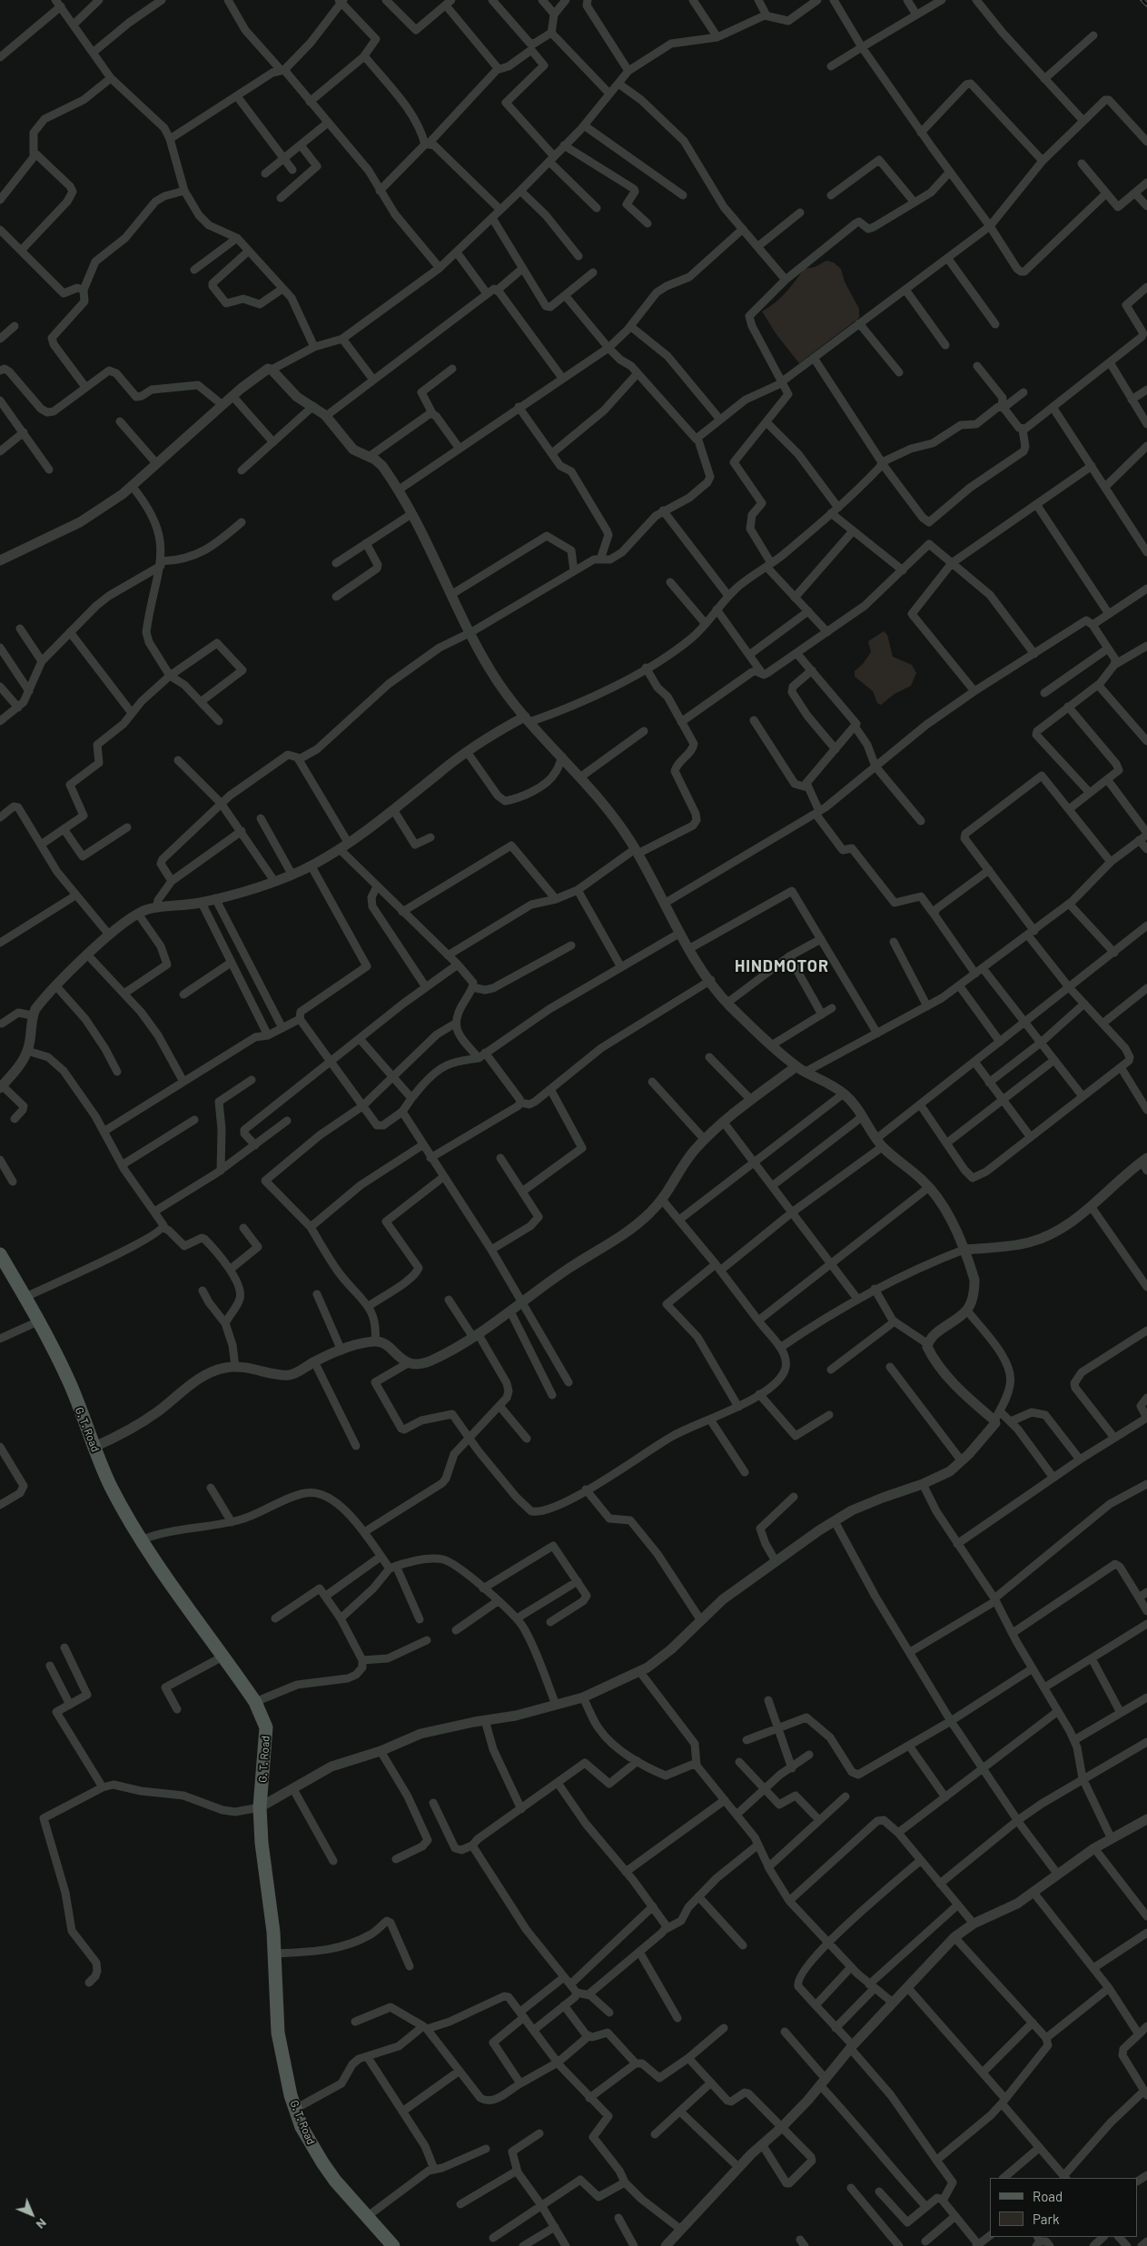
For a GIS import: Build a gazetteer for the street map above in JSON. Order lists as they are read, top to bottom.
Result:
{
  "streets": {
    "main road": ["G. T. Road"]
  },
  "districts": ["HINDMOTOR"],
  "legend": ["Road", "Park"],
  "north": "bottom right"
}
